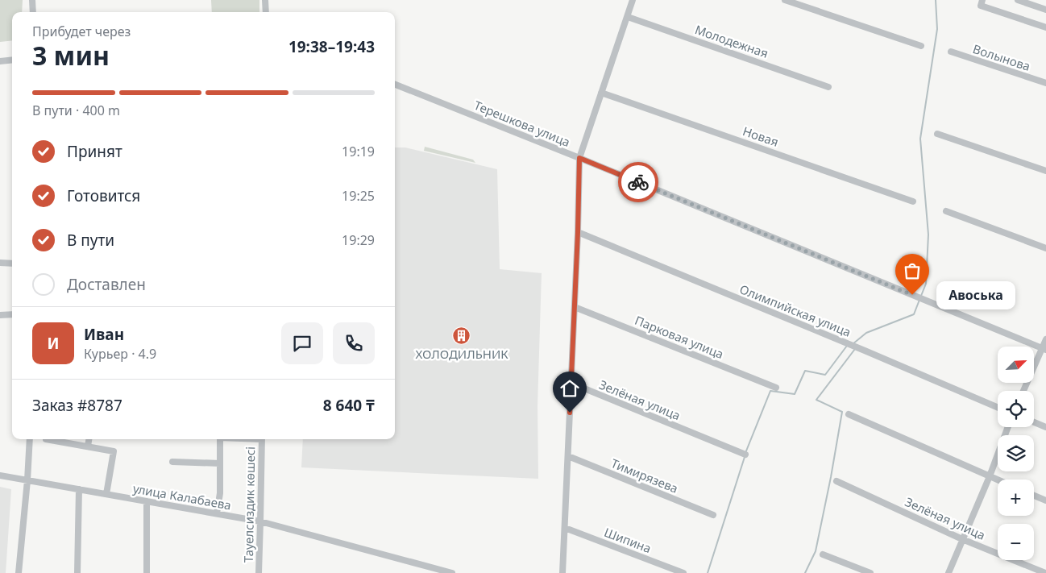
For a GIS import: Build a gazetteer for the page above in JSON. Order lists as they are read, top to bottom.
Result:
{
  "streets": {
    "street": [
      "Молодежная",
      "Волынова",
      "Терешкова улица",
      "Новая",
      "Олимпийская улица",
      "Парковая улица",
      "Зелёная улица",
      "Тимирязева",
      "улица Калабаева",
      "Тауелсиздик көшесі",
      "Шипина"
    ]
  },
  "crossings": [
    ["улица Калабаева", "Тауелсиздик көшесі"]
  ],
  "places": {
    "other": ["Авоська"],
    "building": ["ХОЛОДИЛЬНИК"]
  },
  "north": "top right",
  "page": {
    "heading": ["3 мин", "Прибудет через", "19:38–19:43"],
    "panel": [
      "Иван",
      "Курьер · 4.9",
      "Заказ #8787",
      "8 640 ₸"
    ],
    "bar": "В пути · 400 m",
    "list": [
      ["Принят", "19:19"],
      ["Готовится", "19:25"],
      ["В пути", "19:29"],
      "Доставлен"
    ],
    "bubble": "Авоська",
    "round": "И",
    "map_buttons": ["+", "−"]
  }
}
